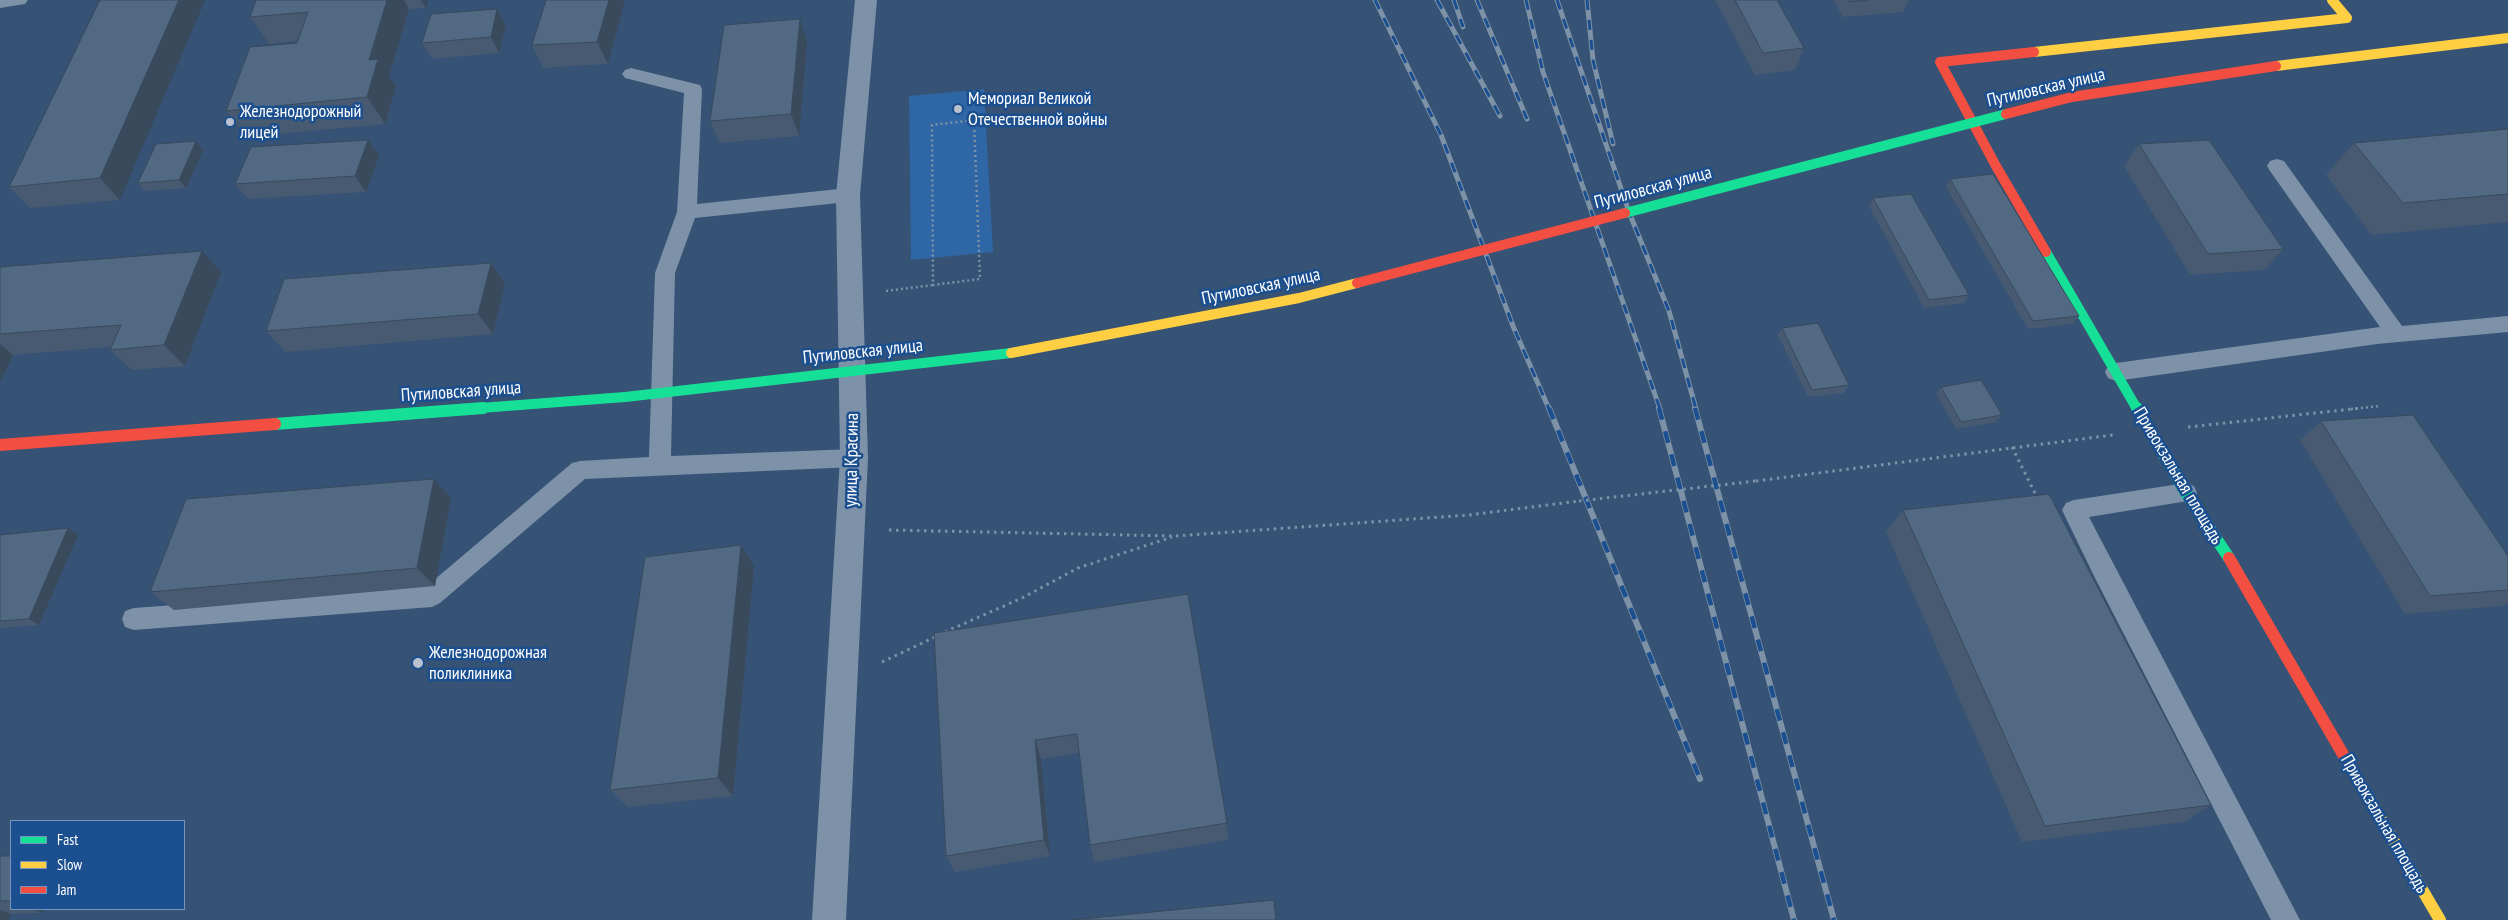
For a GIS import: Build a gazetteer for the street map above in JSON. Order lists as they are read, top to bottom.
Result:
{
  "streets": {
    "main road": ["Путиловская улица", "Привокзальная площадь"],
    "street": ["улица Красина"]
  },
  "places": ["Мемориал Великой Отечественной войны", "Железнодорожный лицей", "Железнодорожная поликлиника"],
  "legend": ["Fast", "Slow", "Jam"]
}
